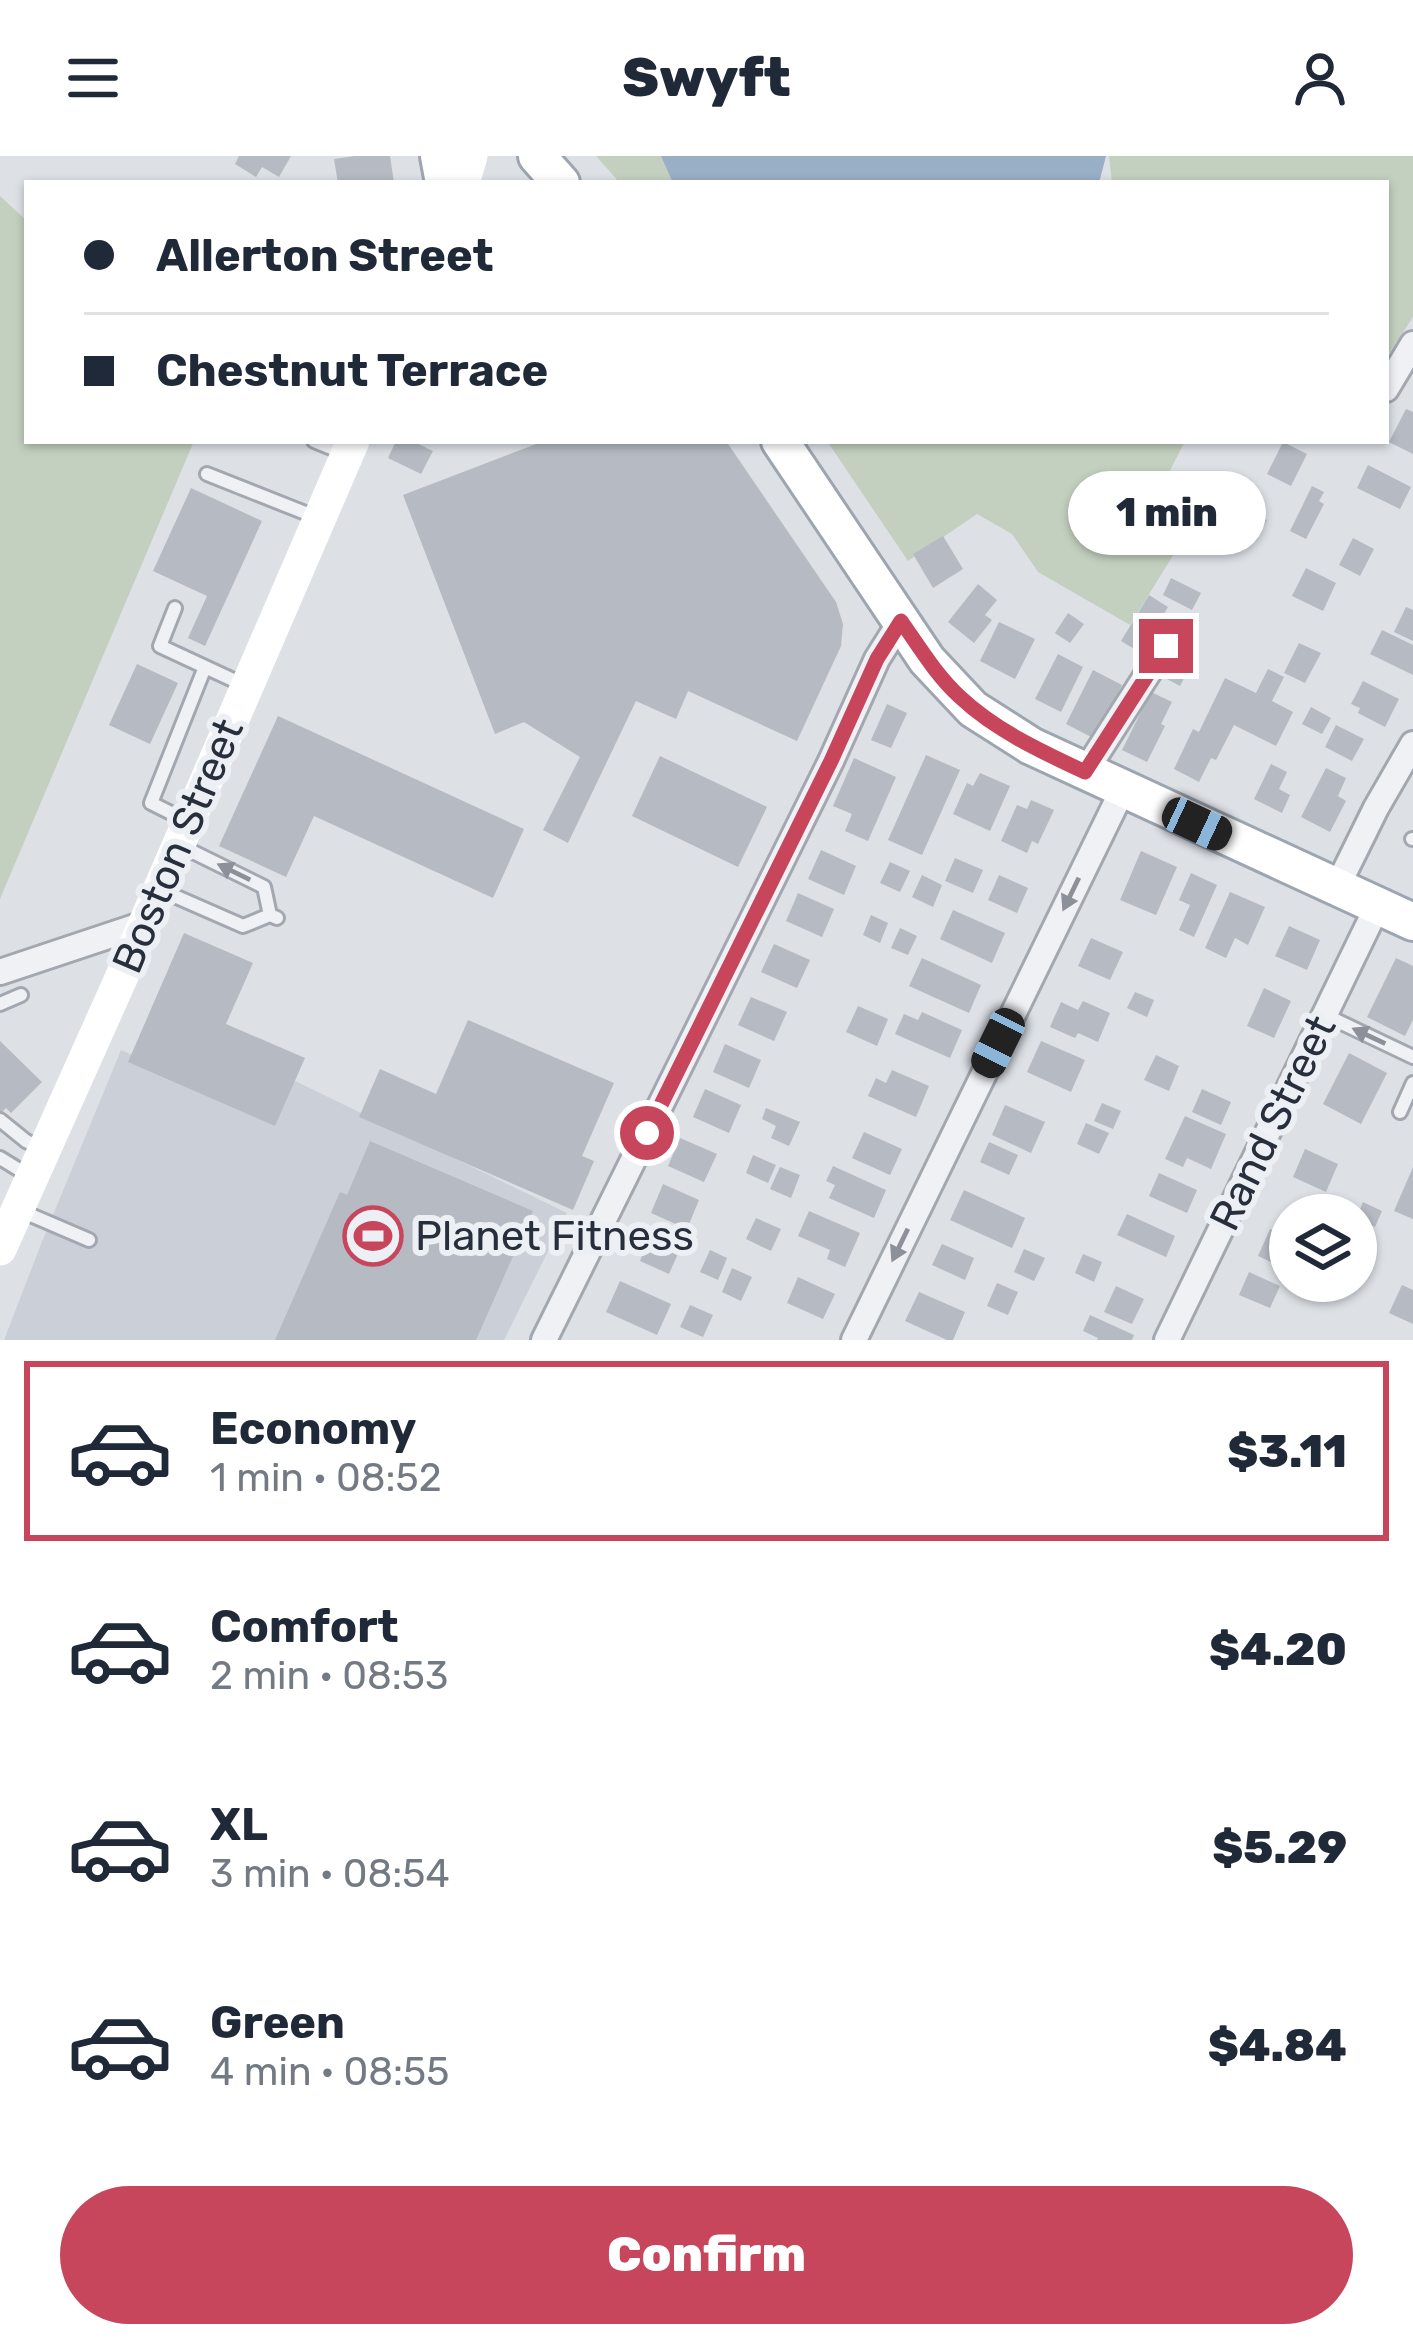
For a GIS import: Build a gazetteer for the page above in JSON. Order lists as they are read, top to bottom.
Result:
{
  "streets": {
    "main road": ["Boston Street"],
    "street": ["Rand Street"]
  },
  "places": {
    "sports": ["Planet Fitness"]
  },
  "page": {
    "header": "Swyft",
    "banner": ["Allerton Street", "Chestnut Terrace"],
    "bubble": "1 min",
    "list": [
      {
        "name": "Economy",
        "note": "1 min · 08:52",
        "value": "$3.11"
      },
      {
        "name": "Comfort",
        "note": "2 min · 08:53",
        "value": "$4.20"
      },
      {
        "name": "XL",
        "note": "3 min · 08:54",
        "value": "$5.29"
      },
      {
        "name": "Green",
        "note": "4 min · 08:55",
        "value": "$4.84"
      }
    ],
    "buttons": "Confirm"
  }
}
